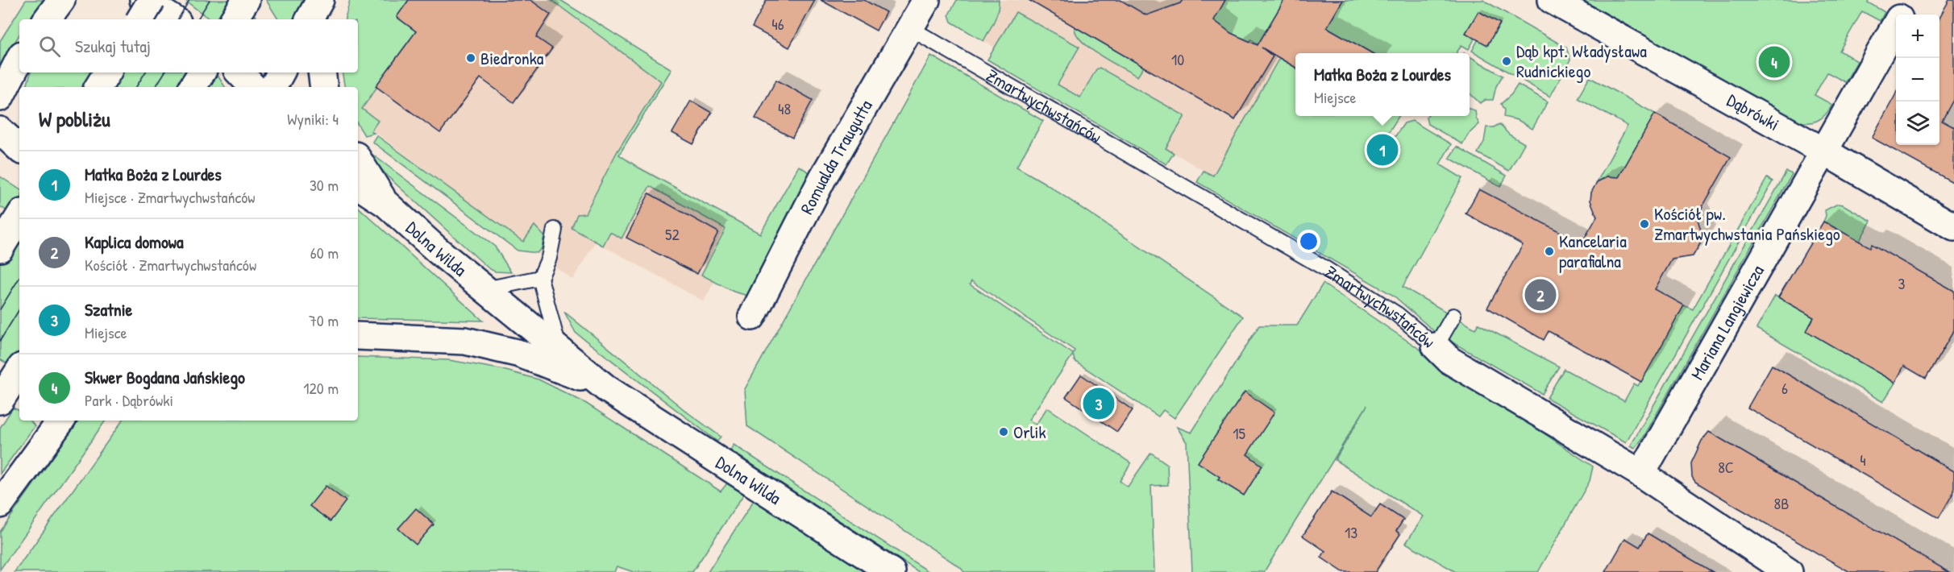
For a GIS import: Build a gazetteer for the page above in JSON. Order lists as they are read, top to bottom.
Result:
{
  "streets": {
    "street": [
      "Zmartwychwstańców",
      "Dąbrówki",
      "Romualda Traugutta",
      "Dolna Wilda",
      "Mariana Langiewicza"
    ]
  },
  "crossings": [
    ["Zmartwychwstańców", "Romualda Traugutta"],
    ["Zmartwychwstańców", "Mariana Langiewicza"],
    ["Dąbrówki", "Mariana Langiewicza"]
  ],
  "places": [
    "Biedronka",
    "Dąb kpt. Władysława Rudnickiego",
    "Kościół pw. Zmartwychwstania Pańskiego",
    "Kancelaria parafialna",
    "Orlik"
  ],
  "house_numbers": [
    "46",
    "10",
    "48",
    "52",
    "3",
    "6",
    "15",
    "4",
    "8C",
    "8B",
    "13"
  ],
  "page": {
    "map_buttons": ["+", "−"],
    "search": "Szukaj tutaj",
    "pins": [
      "4",
      "1",
      "2",
      "3"
    ],
    "popup": ["Matka Boża z Lourdes", "Miejsce"],
    "heading": ["W pobliżu", "Wyniki: 4"],
    "list": [
      {
        "mark": "1",
        "name": "Matka Boża z Lourdes",
        "note": "Miejsce · Zmartwychwstańców",
        "value": "30 m"
      },
      {
        "mark": "2",
        "name": "Kaplica domowa",
        "note": "Kościół · Zmartwychwstańców",
        "value": "60 m"
      },
      {
        "mark": "3",
        "name": "Szatnie",
        "note": "Miejsce",
        "value": "70 m"
      },
      {
        "mark": "4",
        "name": "Skwer Bogdana Jańskiego",
        "note": "Park · Dąbrówki",
        "value": "120 m"
      }
    ]
  }
}
